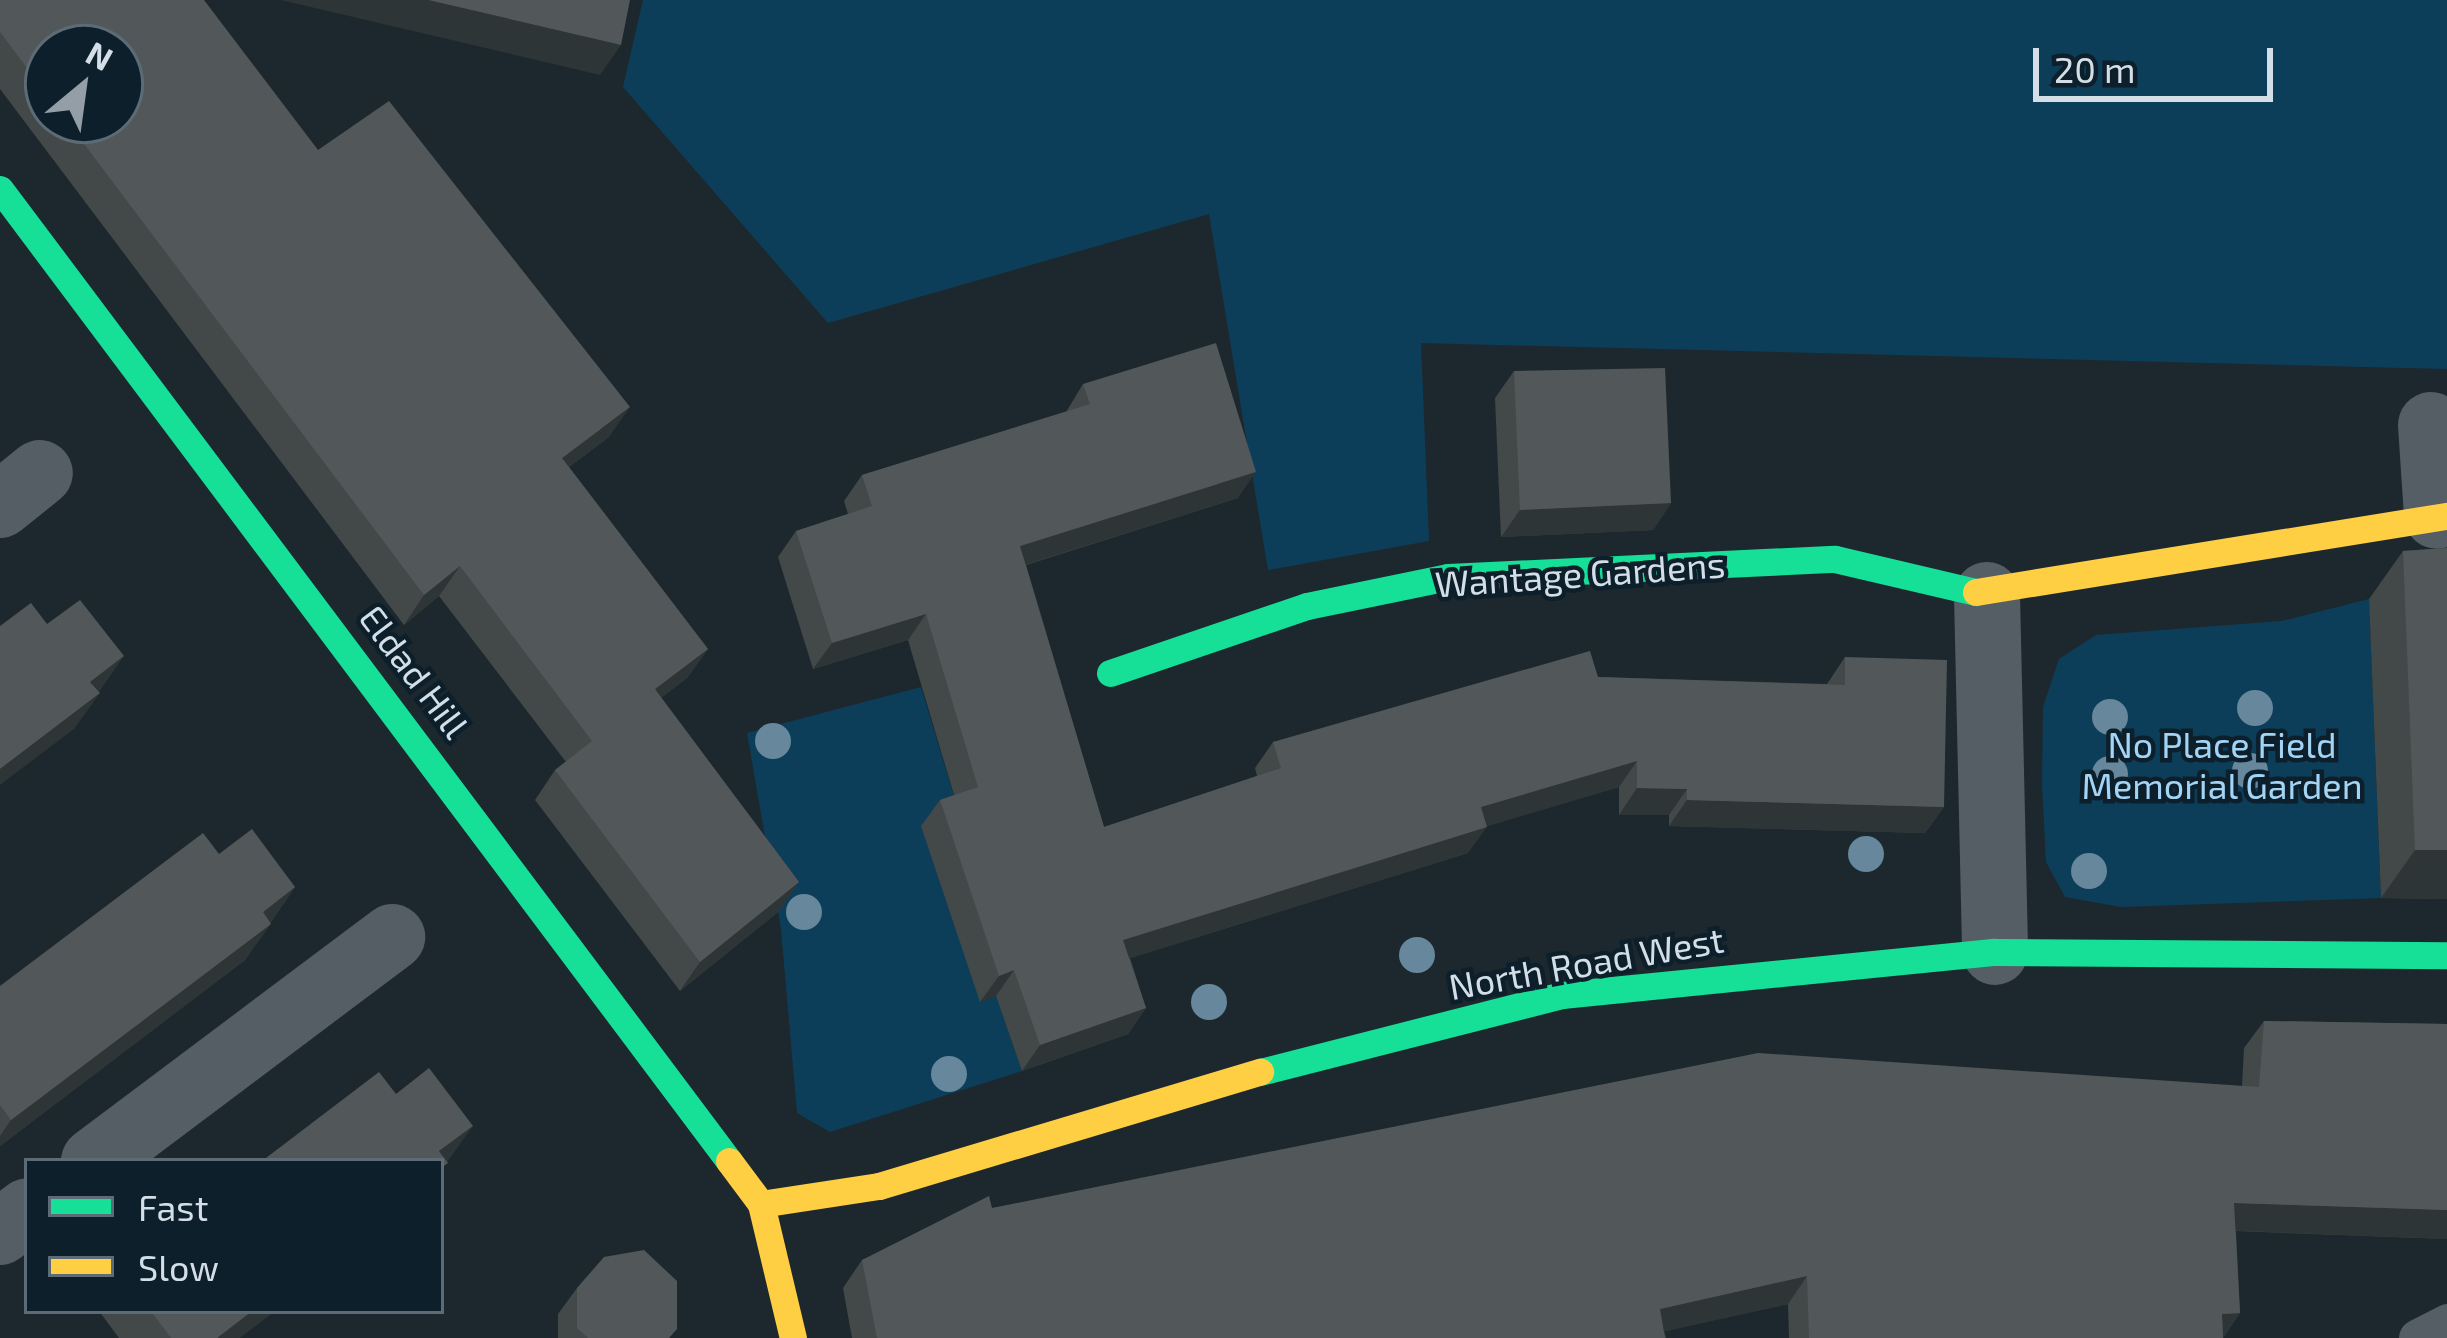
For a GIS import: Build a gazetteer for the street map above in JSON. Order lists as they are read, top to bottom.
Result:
{
  "streets": {
    "street": ["Wantage Gardens", "Eldad Hill", "North Road West"]
  },
  "crossings": [
    ["Eldad Hill", "North Road West"]
  ],
  "parks": ["No Place Field Memorial Garden"],
  "legend": ["Fast", "Slow"],
  "scale_bar": "20 m",
  "north": "top right"
}
